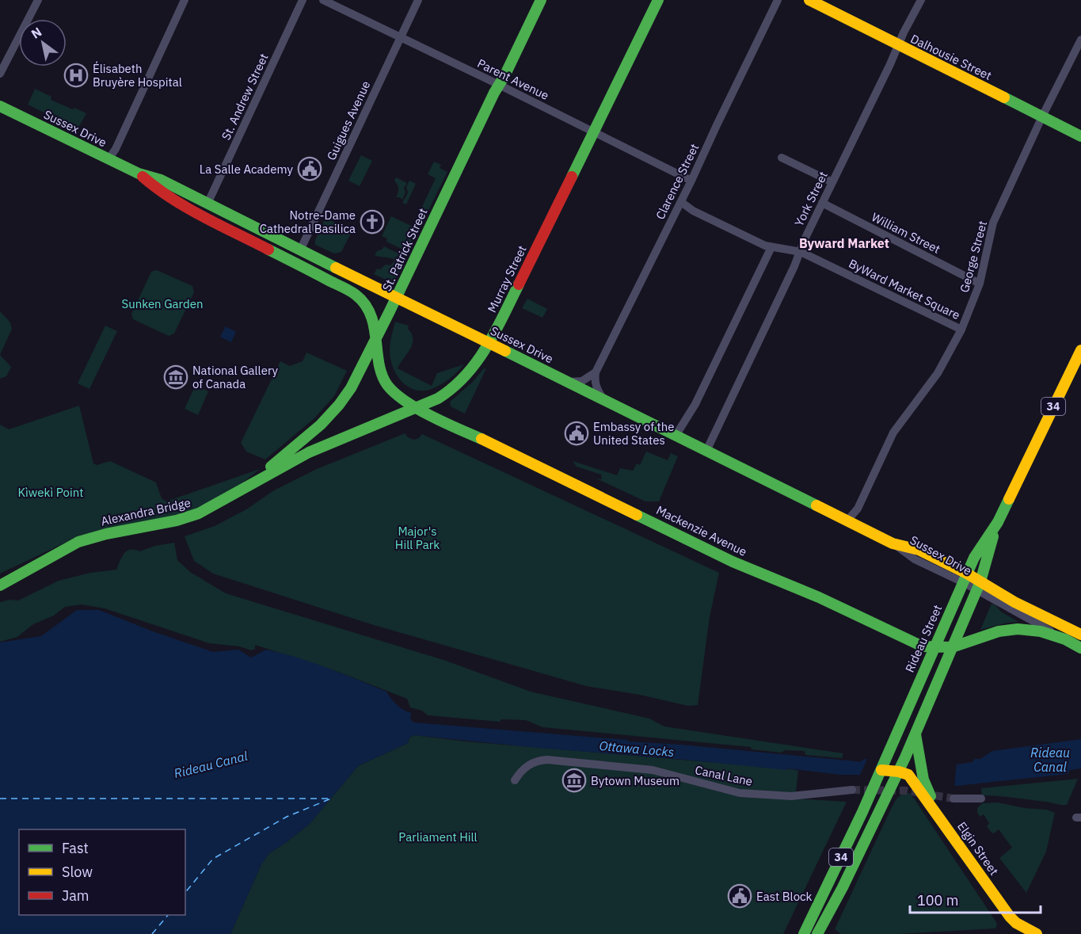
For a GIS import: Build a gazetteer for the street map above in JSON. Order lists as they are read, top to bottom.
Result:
{
  "streets": {
    "main road": [
      "Dalhousie Street",
      "Sussex Drive",
      "St. Patrick Street",
      "Murray Street",
      "34",
      "Alexandra Bridge",
      "Mackenzie Avenue",
      "Rideau Street",
      "Elgin Street"
    ],
    "street": [
      "Parent Avenue",
      "St. Andrew Street",
      "Guigues Avenue",
      "Clarence Street",
      "York Street",
      "William Street",
      "George Street",
      "ByWard Market Square",
      "Canal Lane"
    ]
  },
  "crossings": [
    ["Dalhousie Street", "York Street"],
    ["Dalhousie Street", "George Street"],
    ["Parent Avenue", "Guigues Avenue"],
    ["Parent Avenue", "Clarence Street"],
    ["Parent Avenue", "St. Patrick Street"],
    ["Parent Avenue", "Murray Street"],
    ["St. Andrew Street", "Sussex Drive"],
    ["Guigues Avenue", "Sussex Drive"],
    ["Sussex Drive", "York Street"],
    ["Sussex Drive", "St. Patrick Street"],
    ["Sussex Drive", "George Street"],
    ["Sussex Drive", "Murray Street"],
    ["Sussex Drive", "Mackenzie Avenue"],
    ["Sussex Drive", "Rideau Street"],
    ["Clarence Street", "ByWard Market Square"],
    ["York Street", "William Street"],
    ["York Street", "ByWard Market Square"],
    ["William Street", "George Street"],
    ["St. Patrick Street", "Murray Street"],
    ["St. Patrick Street", "Alexandra Bridge"],
    ["St. Patrick Street", "Mackenzie Avenue"],
    ["George Street", "ByWard Market Square"],
    ["Murray Street", "Alexandra Bridge"],
    ["Murray Street", "Mackenzie Avenue"],
    ["34", "Rideau Street"],
    ["34", "Elgin Street"],
    ["Mackenzie Avenue", "Rideau Street"],
    ["Rideau Street", "Elgin Street"]
  ],
  "districts": ["Byward Market"],
  "water": ["Ottawa Locks", "Rideau Canal"],
  "parks": [
    "Sunken Garden",
    "Kìwekì Point",
    "Major's Hill Park",
    "Parliament Hill"
  ],
  "places": {
    "hospital": ["Élisabeth Bruyère Hospital"],
    "public building": ["La Salle Academy", "Embassy of the United States", "East Block"],
    "church": ["Notre-Dame Cathedral Basilica"],
    "museum": ["National Gallery of Canada", "Bytown Museum"]
  },
  "legend": ["Fast", "Slow", "Jam"],
  "scale_bar": "100 m",
  "north": "top left"
}
